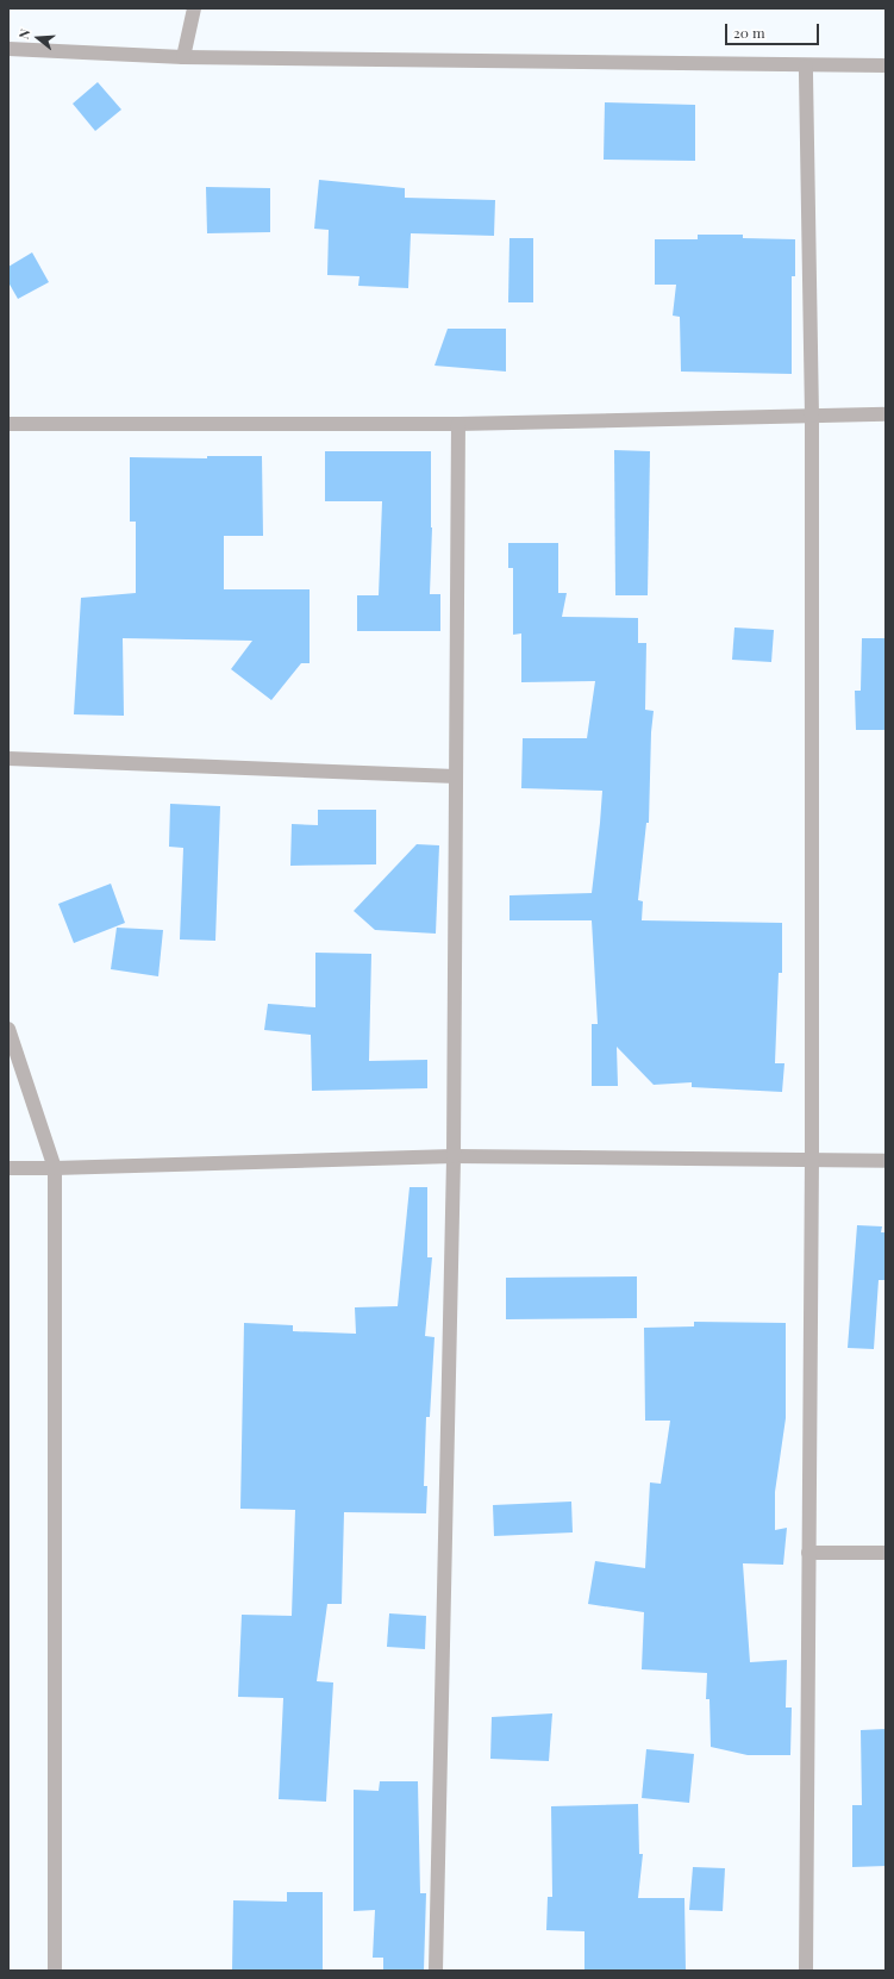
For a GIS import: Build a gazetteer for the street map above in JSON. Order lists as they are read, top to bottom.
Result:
{
  "scale_bar": "20 m",
  "north": "left"
}
